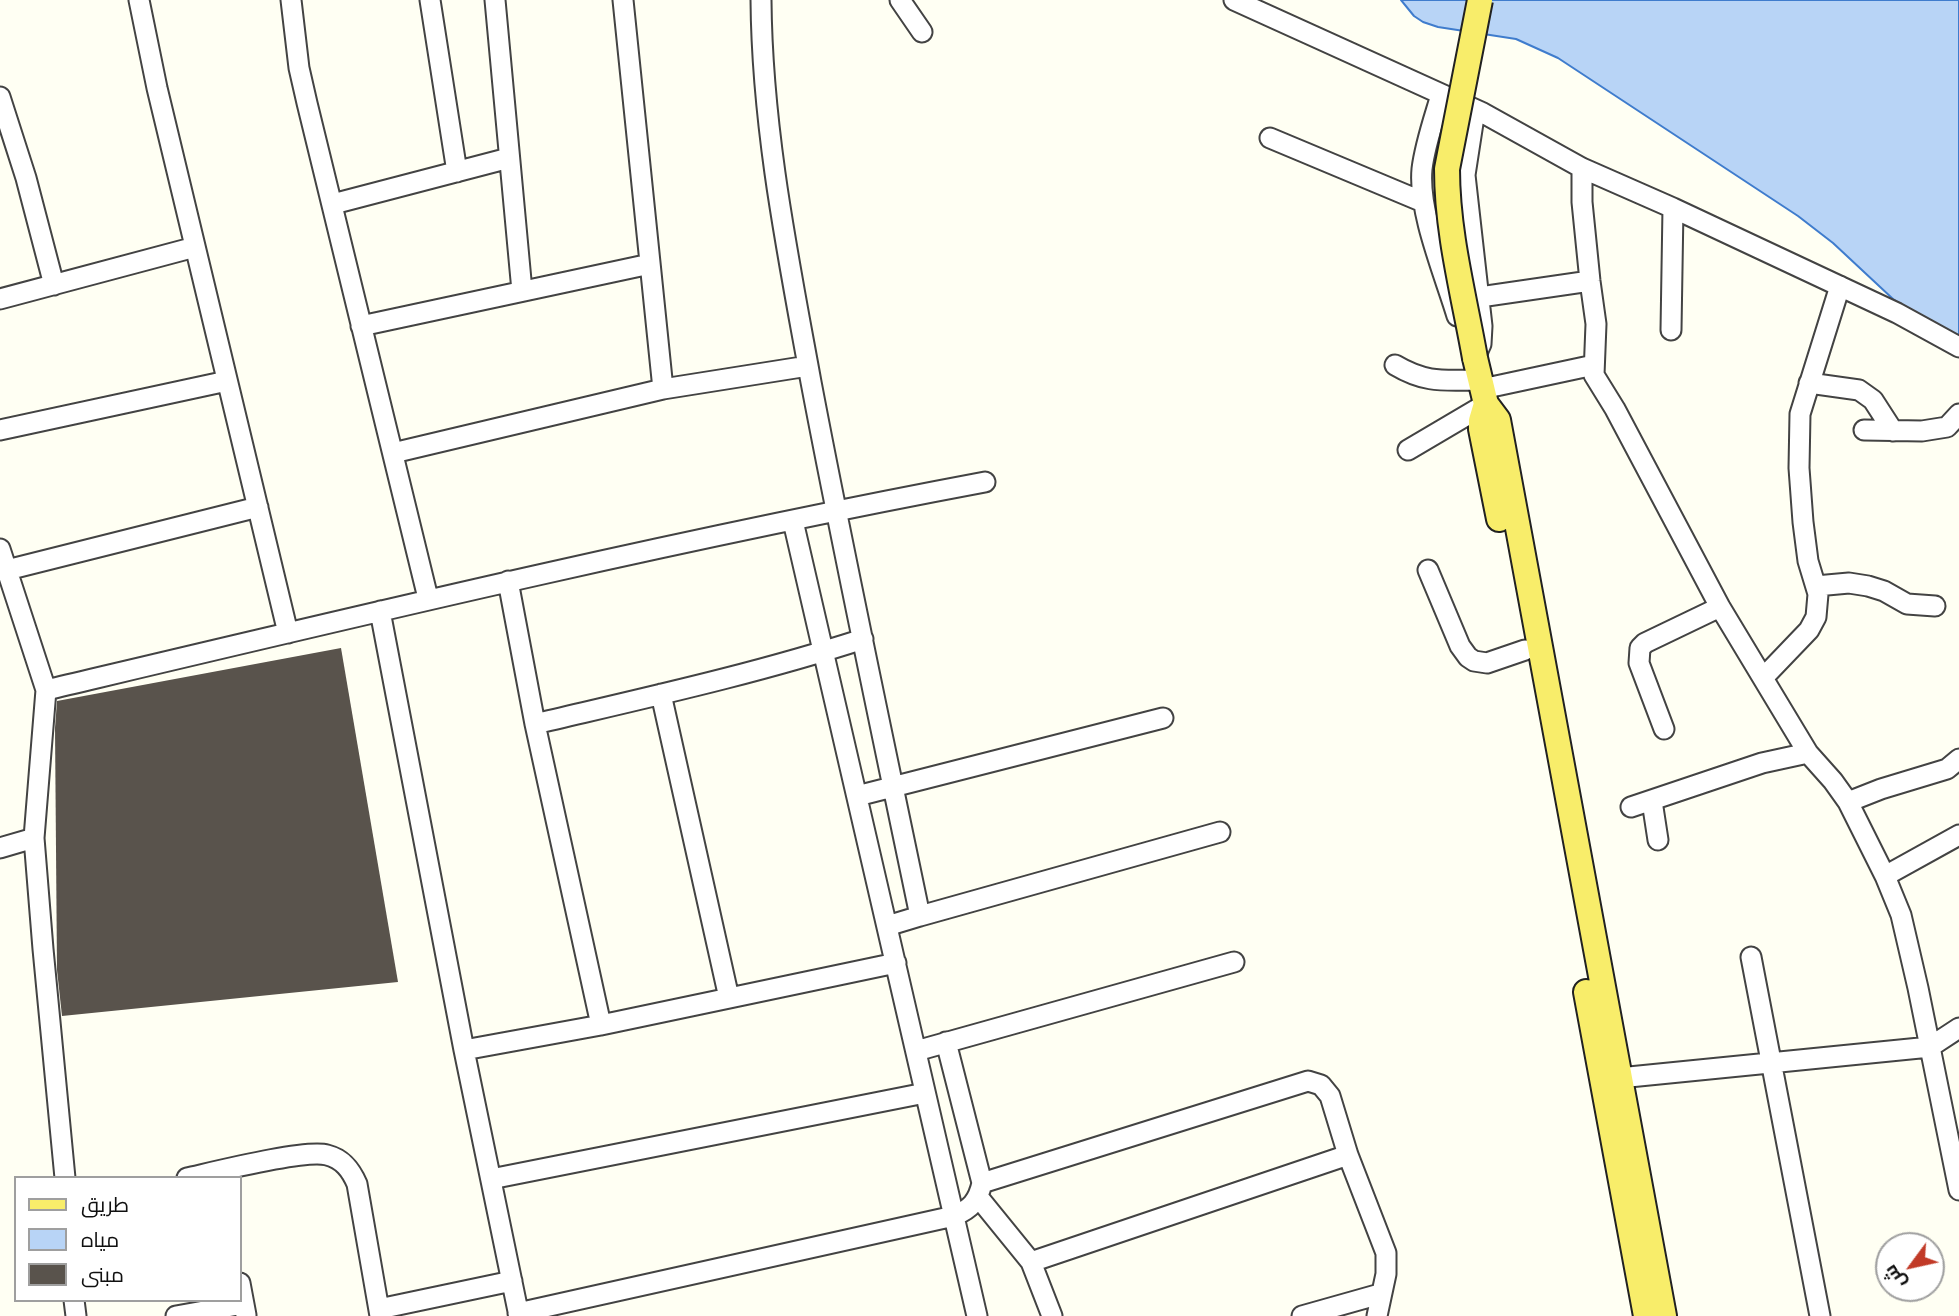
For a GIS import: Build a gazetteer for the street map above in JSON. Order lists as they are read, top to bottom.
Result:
{
  "legend": ["طريق", "مياه", "مبنى"],
  "north": "bottom left"
}
